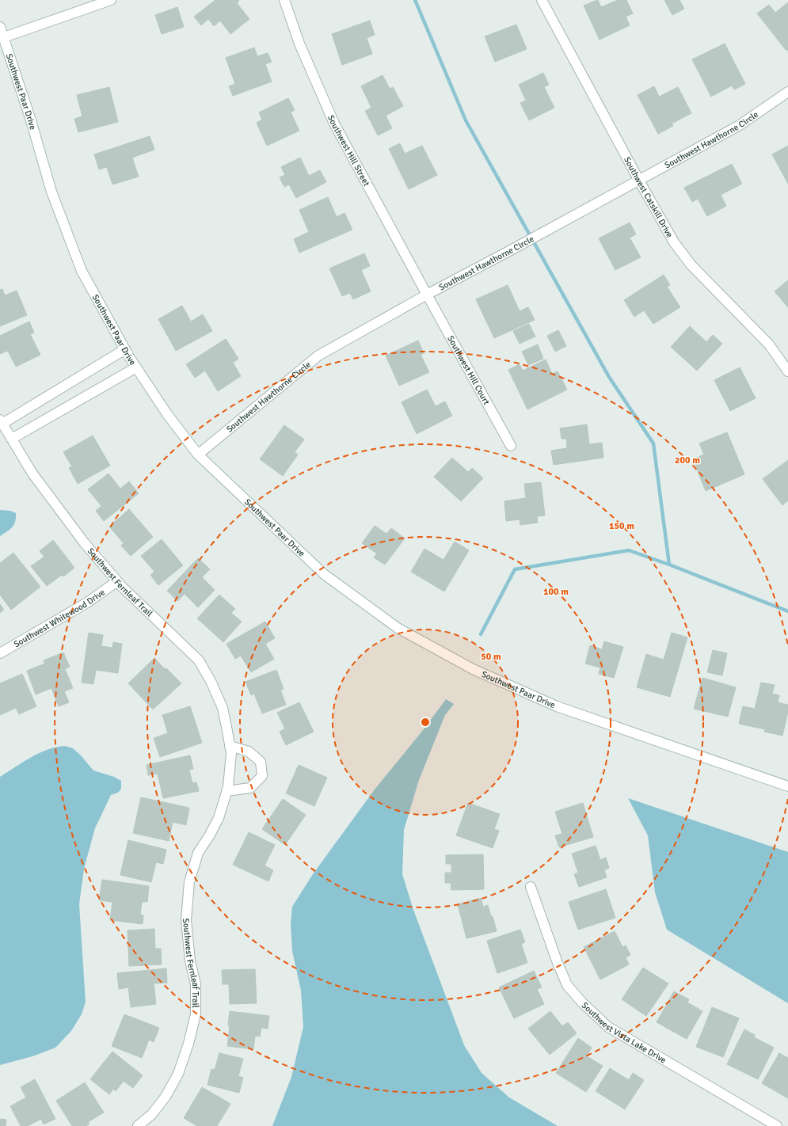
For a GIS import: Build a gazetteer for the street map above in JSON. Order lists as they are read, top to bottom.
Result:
{
  "streets": {
    "street": [
      "Southwest Paar Drive",
      "Southwest Hawthorne Circle",
      "Southwest Hill Street",
      "Southwest Catskill Drive",
      "Southwest Hill Court",
      "Southwest Fernleaf Trail",
      "Southwest Whitewood Drive",
      "Southwest Vista Lake Drive"
    ]
  },
  "crossings": [
    ["Southwest Paar Drive", "Southwest Hawthorne Circle"],
    ["Southwest Hawthorne Circle", "Southwest Hill Street"],
    ["Southwest Hawthorne Circle", "Southwest Catskill Drive"],
    ["Southwest Hawthorne Circle", "Southwest Hill Court"],
    ["Southwest Hill Street", "Southwest Hill Court"],
    ["Southwest Fernleaf Trail", "Southwest Whitewood Drive"]
  ],
  "rings": [
    "200 m",
    "150 m",
    "100 m",
    "50 m"
  ]
}
